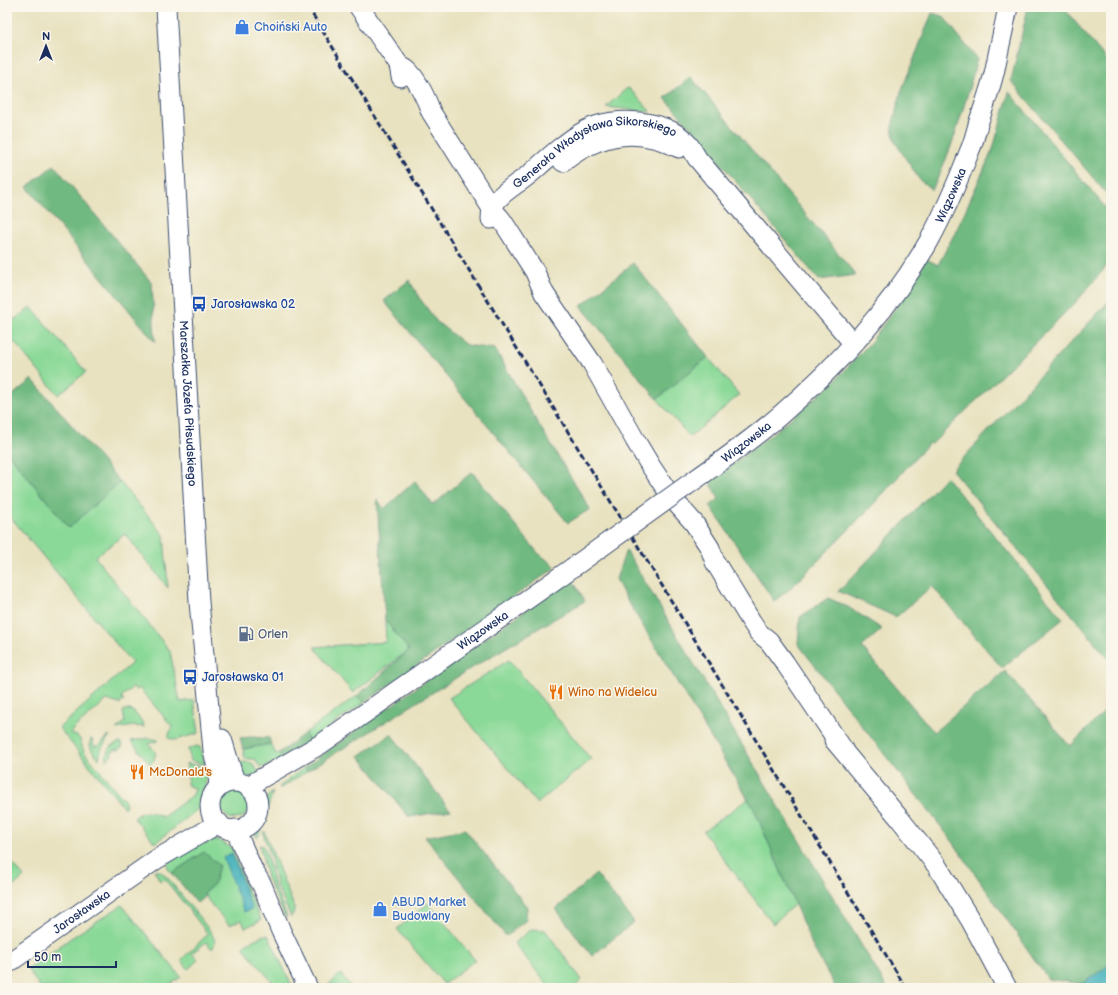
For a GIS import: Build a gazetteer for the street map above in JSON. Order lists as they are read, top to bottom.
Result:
{
  "streets": {
    "main road": [
      "Generała Władysława Sikorskiego",
      "Wiązowska",
      "Marszałka Józefa Piłsudskiego",
      "Jarosławska"
    ]
  },
  "crossings": [
    ["Generała Władysława Sikorskiego", "Wiązowska"],
    ["Wiązowska", "Marszałka Józefa Piłsudskiego"]
  ],
  "places": {
    "shop": ["Choiński Auto", "ABUD Market Budowlany"],
    "bus stop": ["Jarosławska 02", "Jarosławska 01"],
    "fuel station": ["Orlen"],
    "restaurant": ["Wino na Widelcu", "McDonald's"]
  },
  "scale_bar": "50 m",
  "north": "top"
}
